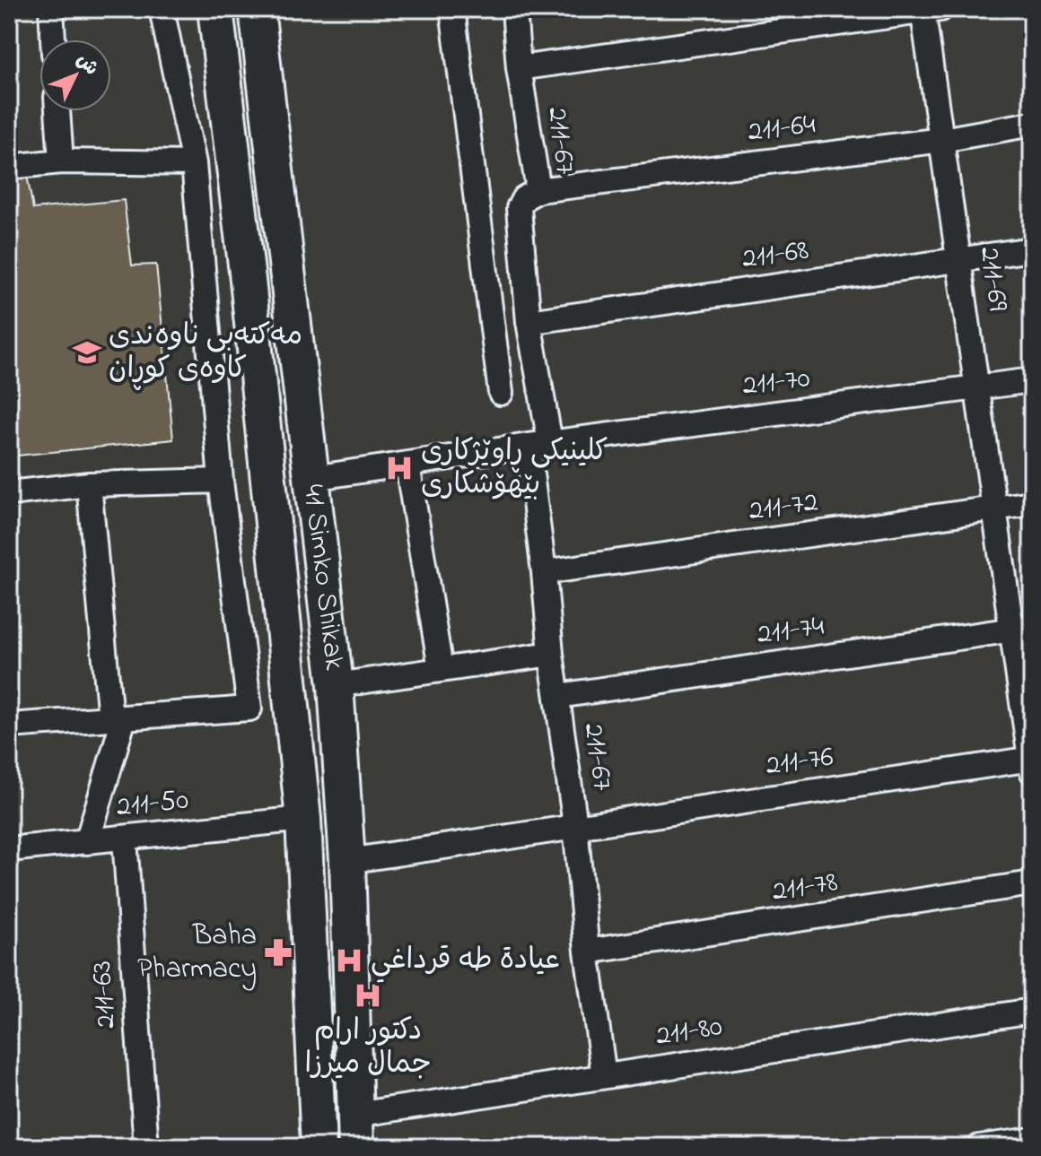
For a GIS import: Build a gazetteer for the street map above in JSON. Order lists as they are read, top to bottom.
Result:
{
  "streets": {
    "main road": ["41 Simko Shikak"],
    "street": [
      "211-64",
      "211-67",
      "211-68",
      "211-69",
      "211-70",
      "211-72",
      "211-74",
      "211-76",
      "211-50",
      "211-78",
      "211-63",
      "211-80"
    ]
  },
  "crossings": [
    ["211-64", "211-67"],
    ["211-64", "211-69"],
    ["211-67", "211-68"],
    ["211-67", "211-70"],
    ["211-67", "211-72"],
    ["211-67", "211-74"],
    ["211-67", "211-76"],
    ["211-67", "211-78"],
    ["211-67", "211-80"],
    ["211-68", "211-69"],
    ["211-69", "211-70"],
    ["211-69", "211-72"],
    ["211-69", "211-74"],
    ["211-69", "211-76"],
    ["211-70", "41 Simko Shikak"],
    ["41 Simko Shikak", "211-76"],
    ["41 Simko Shikak", "211-50"],
    ["41 Simko Shikak", "211-80"],
    ["211-50", "211-63"]
  ],
  "places": {
    "school or university": ["مەکتەبی ناوەندی کاوەی کوڕان"],
    "hospital": ["کلینیکی ڕاوێژکاری بێهۆشکاری", "عيادة طه قرداغي", "دكتور ارام جمال ميرزا"],
    "pharmacy": ["Baha Pharmacy"]
  },
  "north": "top right"
}
